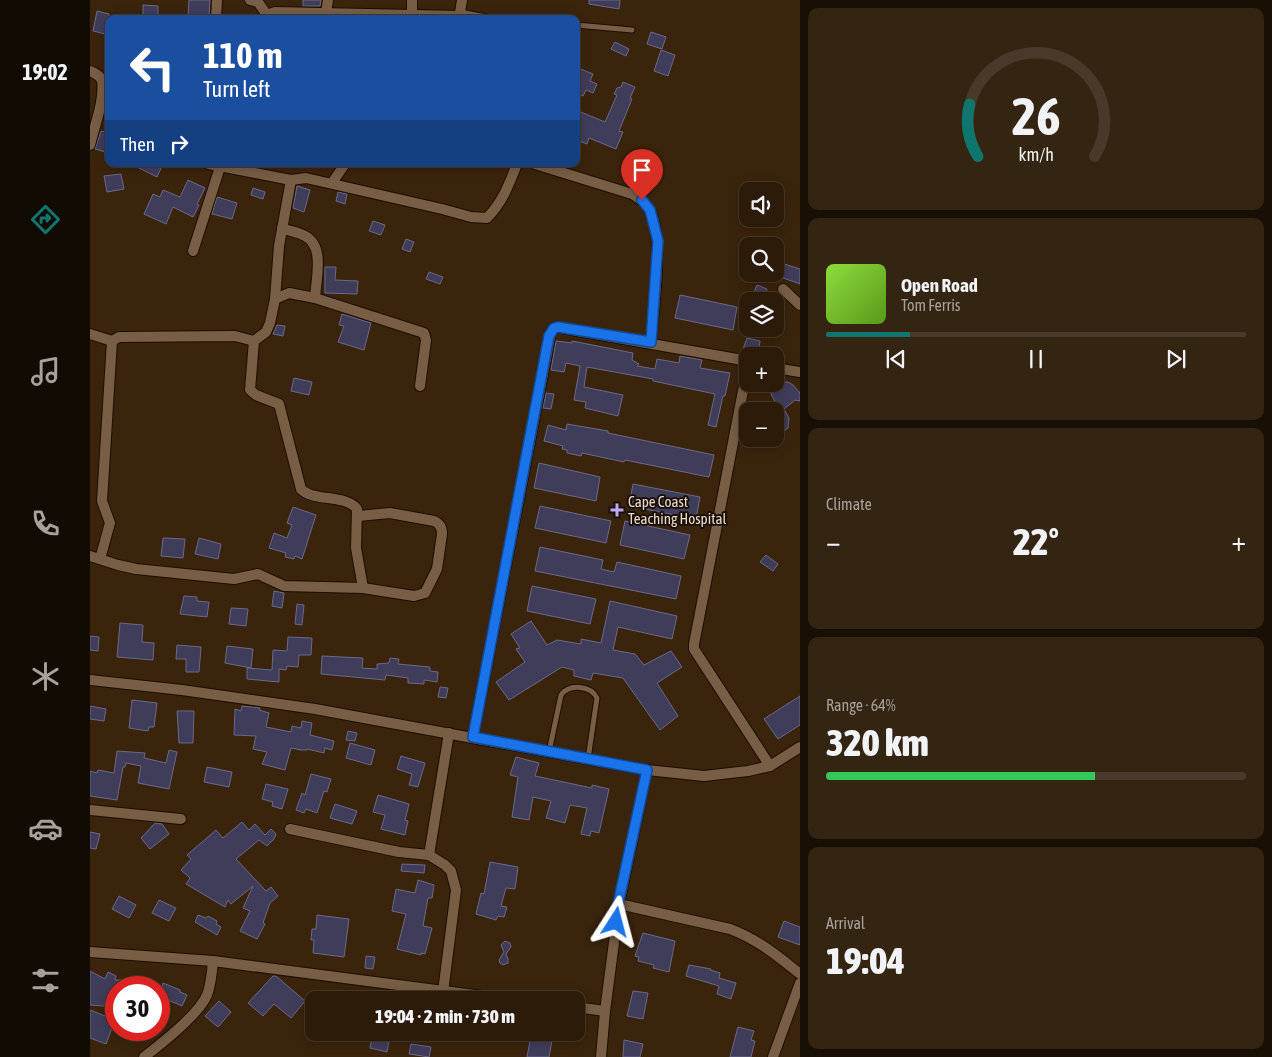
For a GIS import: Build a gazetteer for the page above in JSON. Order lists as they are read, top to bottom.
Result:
{
  "places": {
    "health": ["Cape Coast Teaching Hospital"]
  },
  "page": {
    "tabs": "19:02",
    "turn": ["110 m", "Turn left"],
    "then": "Then",
    "map_buttons": ["+", "−"],
    "song": ["Open Road", "Tom Ferris"],
    "tile": [
      "Climate",
      ["Range · 64%", "320 km"],
      ["Arrival", "19:04"]
    ],
    "heat": ["−", "22°", "+"],
    "limit": "30",
    "trip": "19:04 · 2 min · 730 m",
    "gauge": ["26", "km/h"]
  }
}
